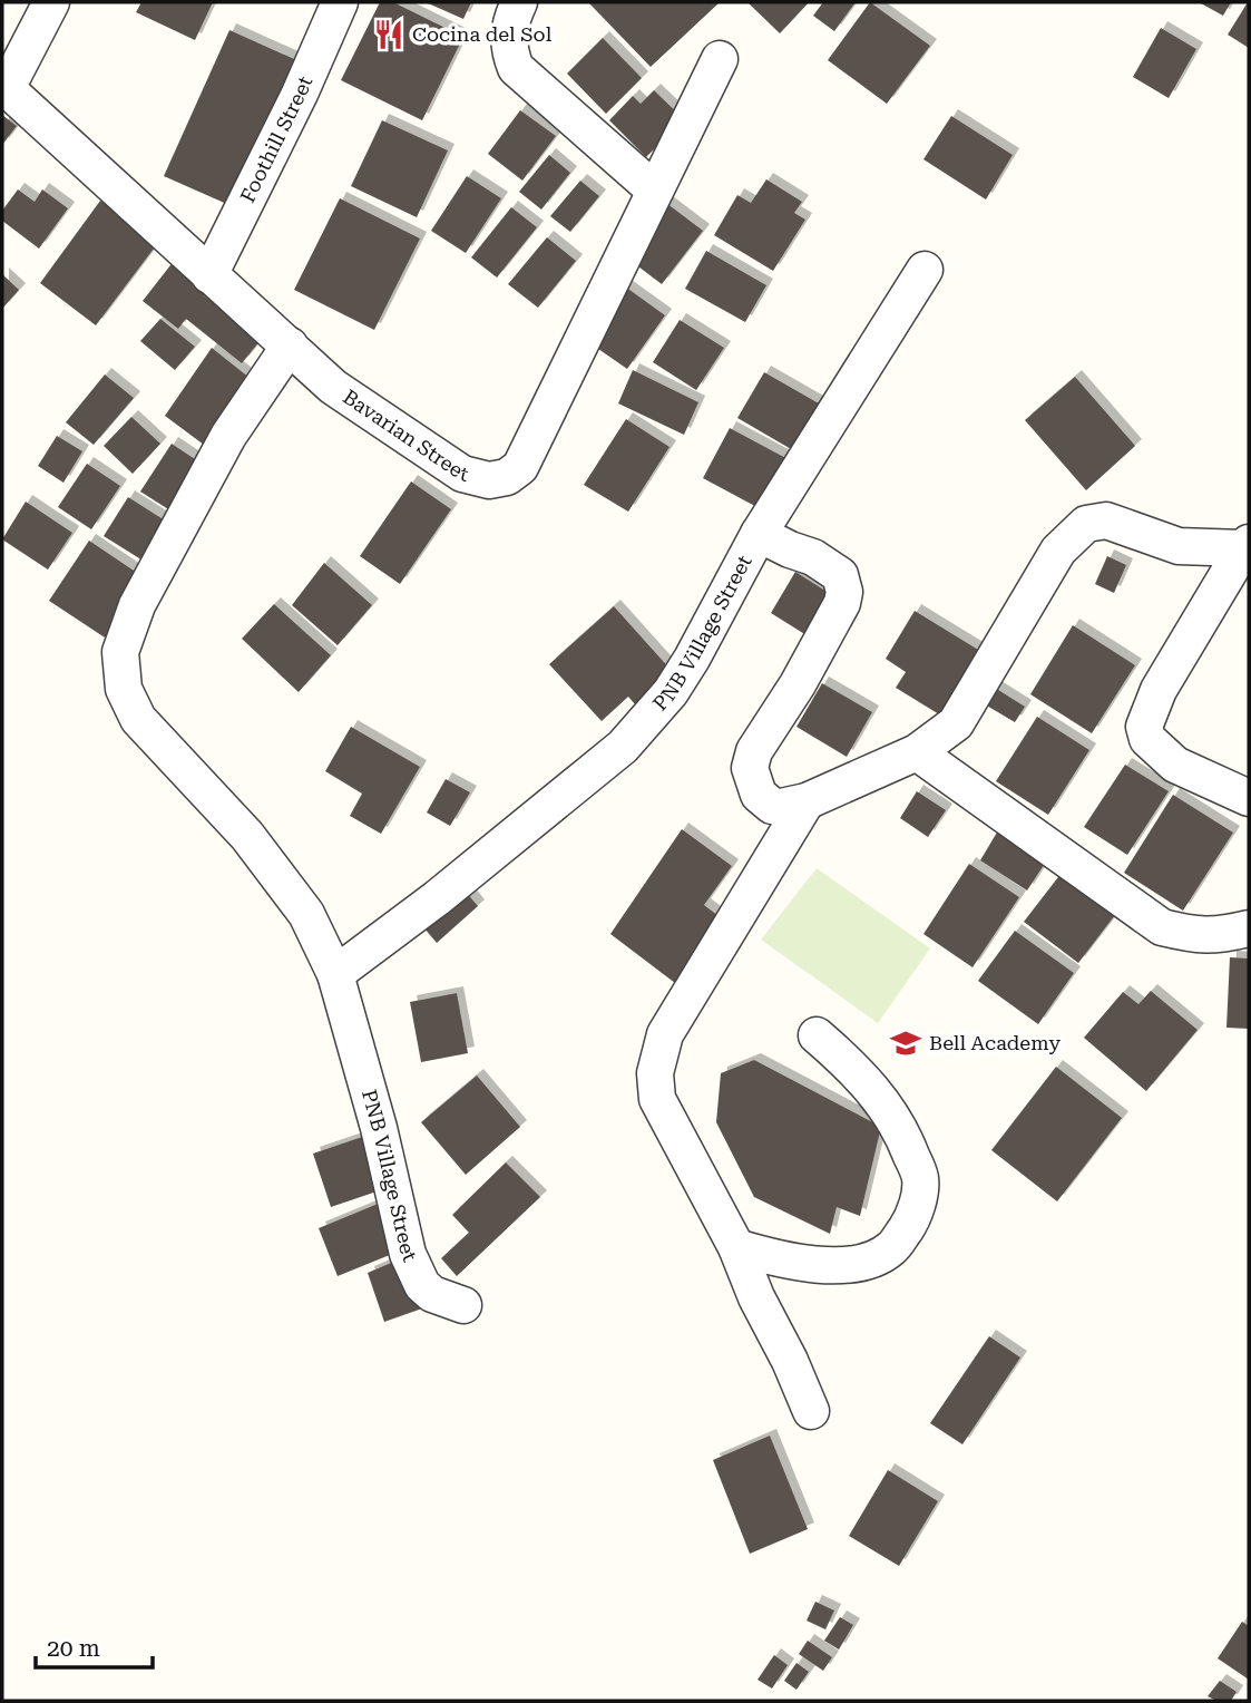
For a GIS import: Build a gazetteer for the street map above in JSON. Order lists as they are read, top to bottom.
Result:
{
  "streets": {
    "street": ["Foothill Street", "Bavarian Street", "PNB Village Street"]
  },
  "crossings": [
    ["Foothill Street", "Bavarian Street"],
    ["Bavarian Street", "PNB Village Street"]
  ],
  "places": {
    "restaurant": ["Cocina del Sol"],
    "school or university": ["Bell Academy"]
  },
  "scale_bar": "20 m"
}
